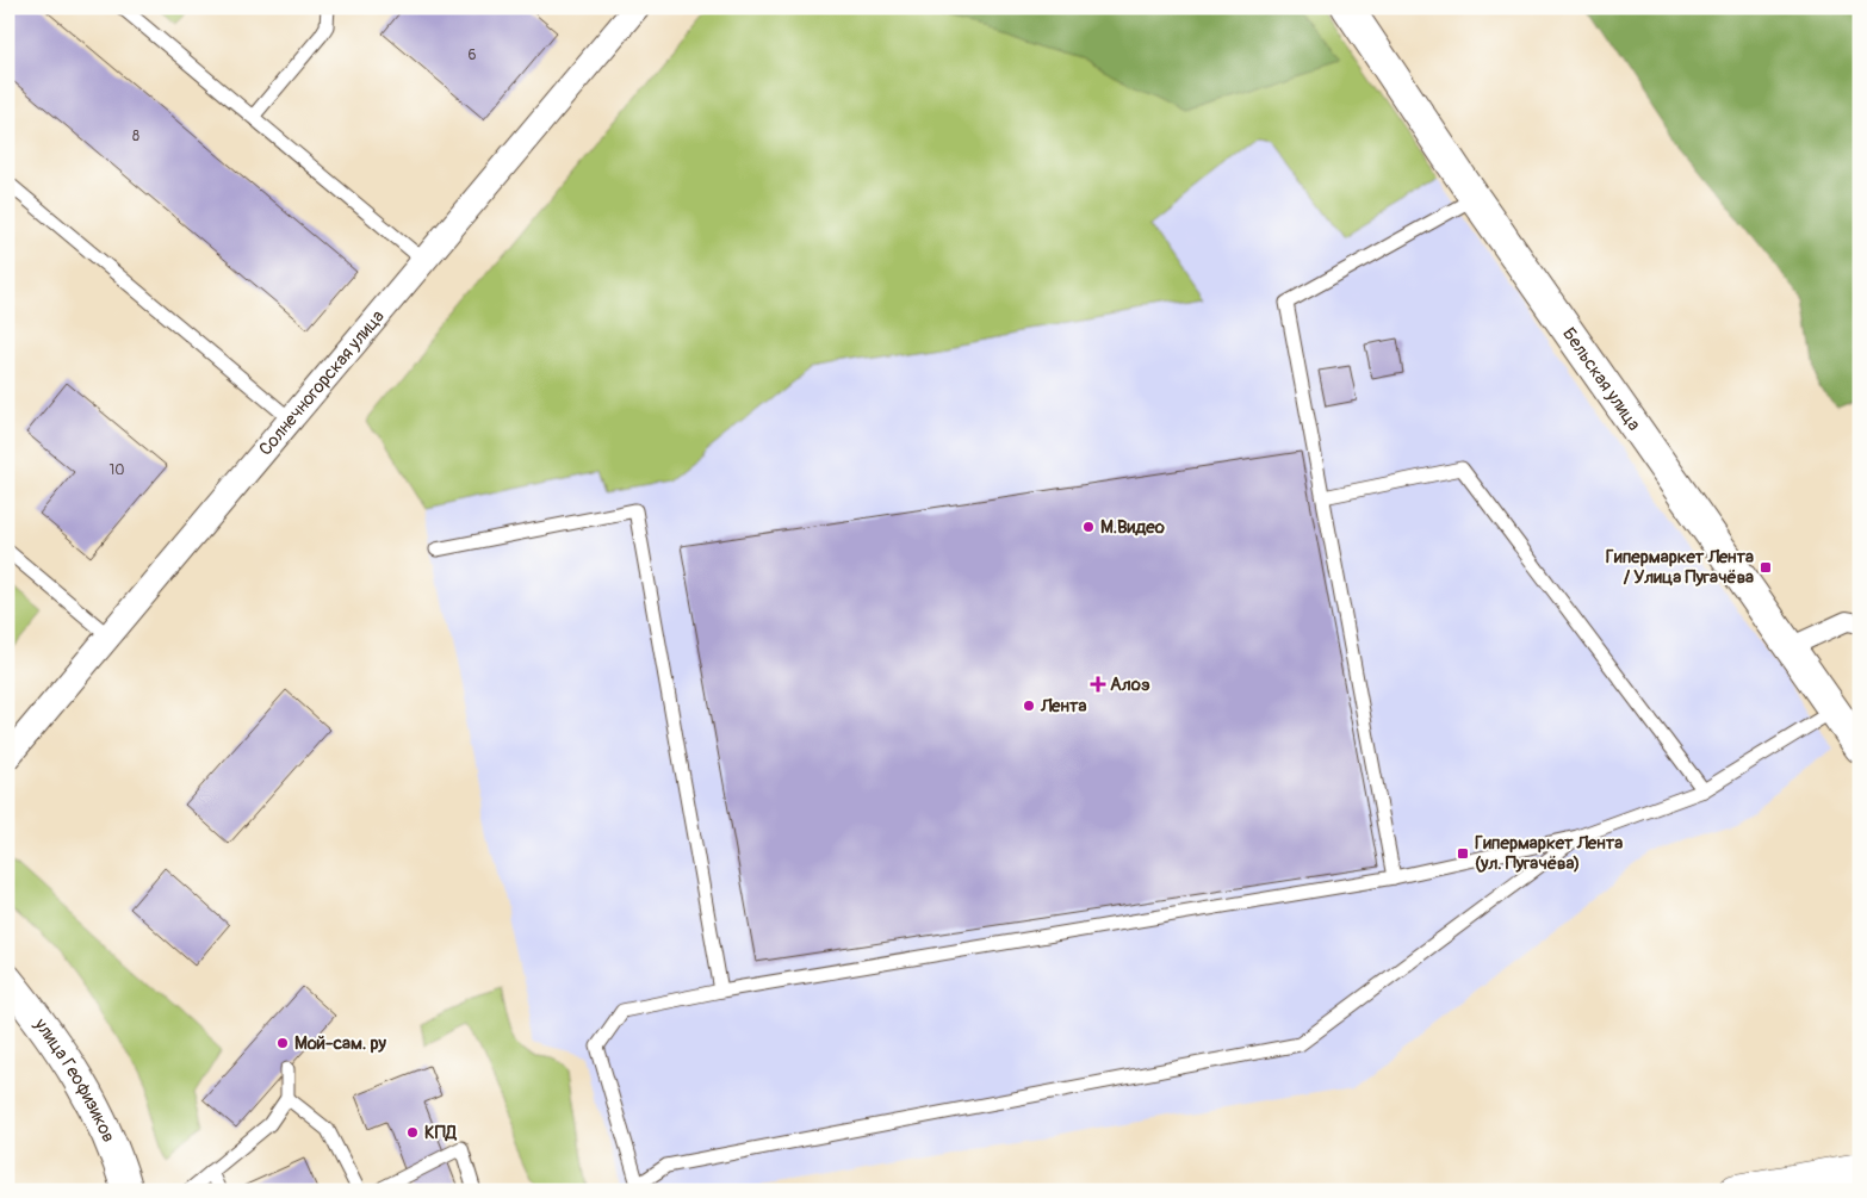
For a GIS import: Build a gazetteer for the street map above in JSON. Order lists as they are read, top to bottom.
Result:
{
  "streets": {
    "street": ["Бельская улица", "Солнечногорская улица", "улица Геофизиков"]
  },
  "places": {
    "other": [
      "М.Видео",
      "Лента",
      "Мой-сам. ру",
      "КПД"
    ],
    "transit": ["Гипермаркет Лента / Улица Пугачёва", "Гипермаркет Лента (ул. Пугачёва)"],
    "health": ["Алоэ"]
  },
  "house_numbers": ["6", "8", "10"]
}
